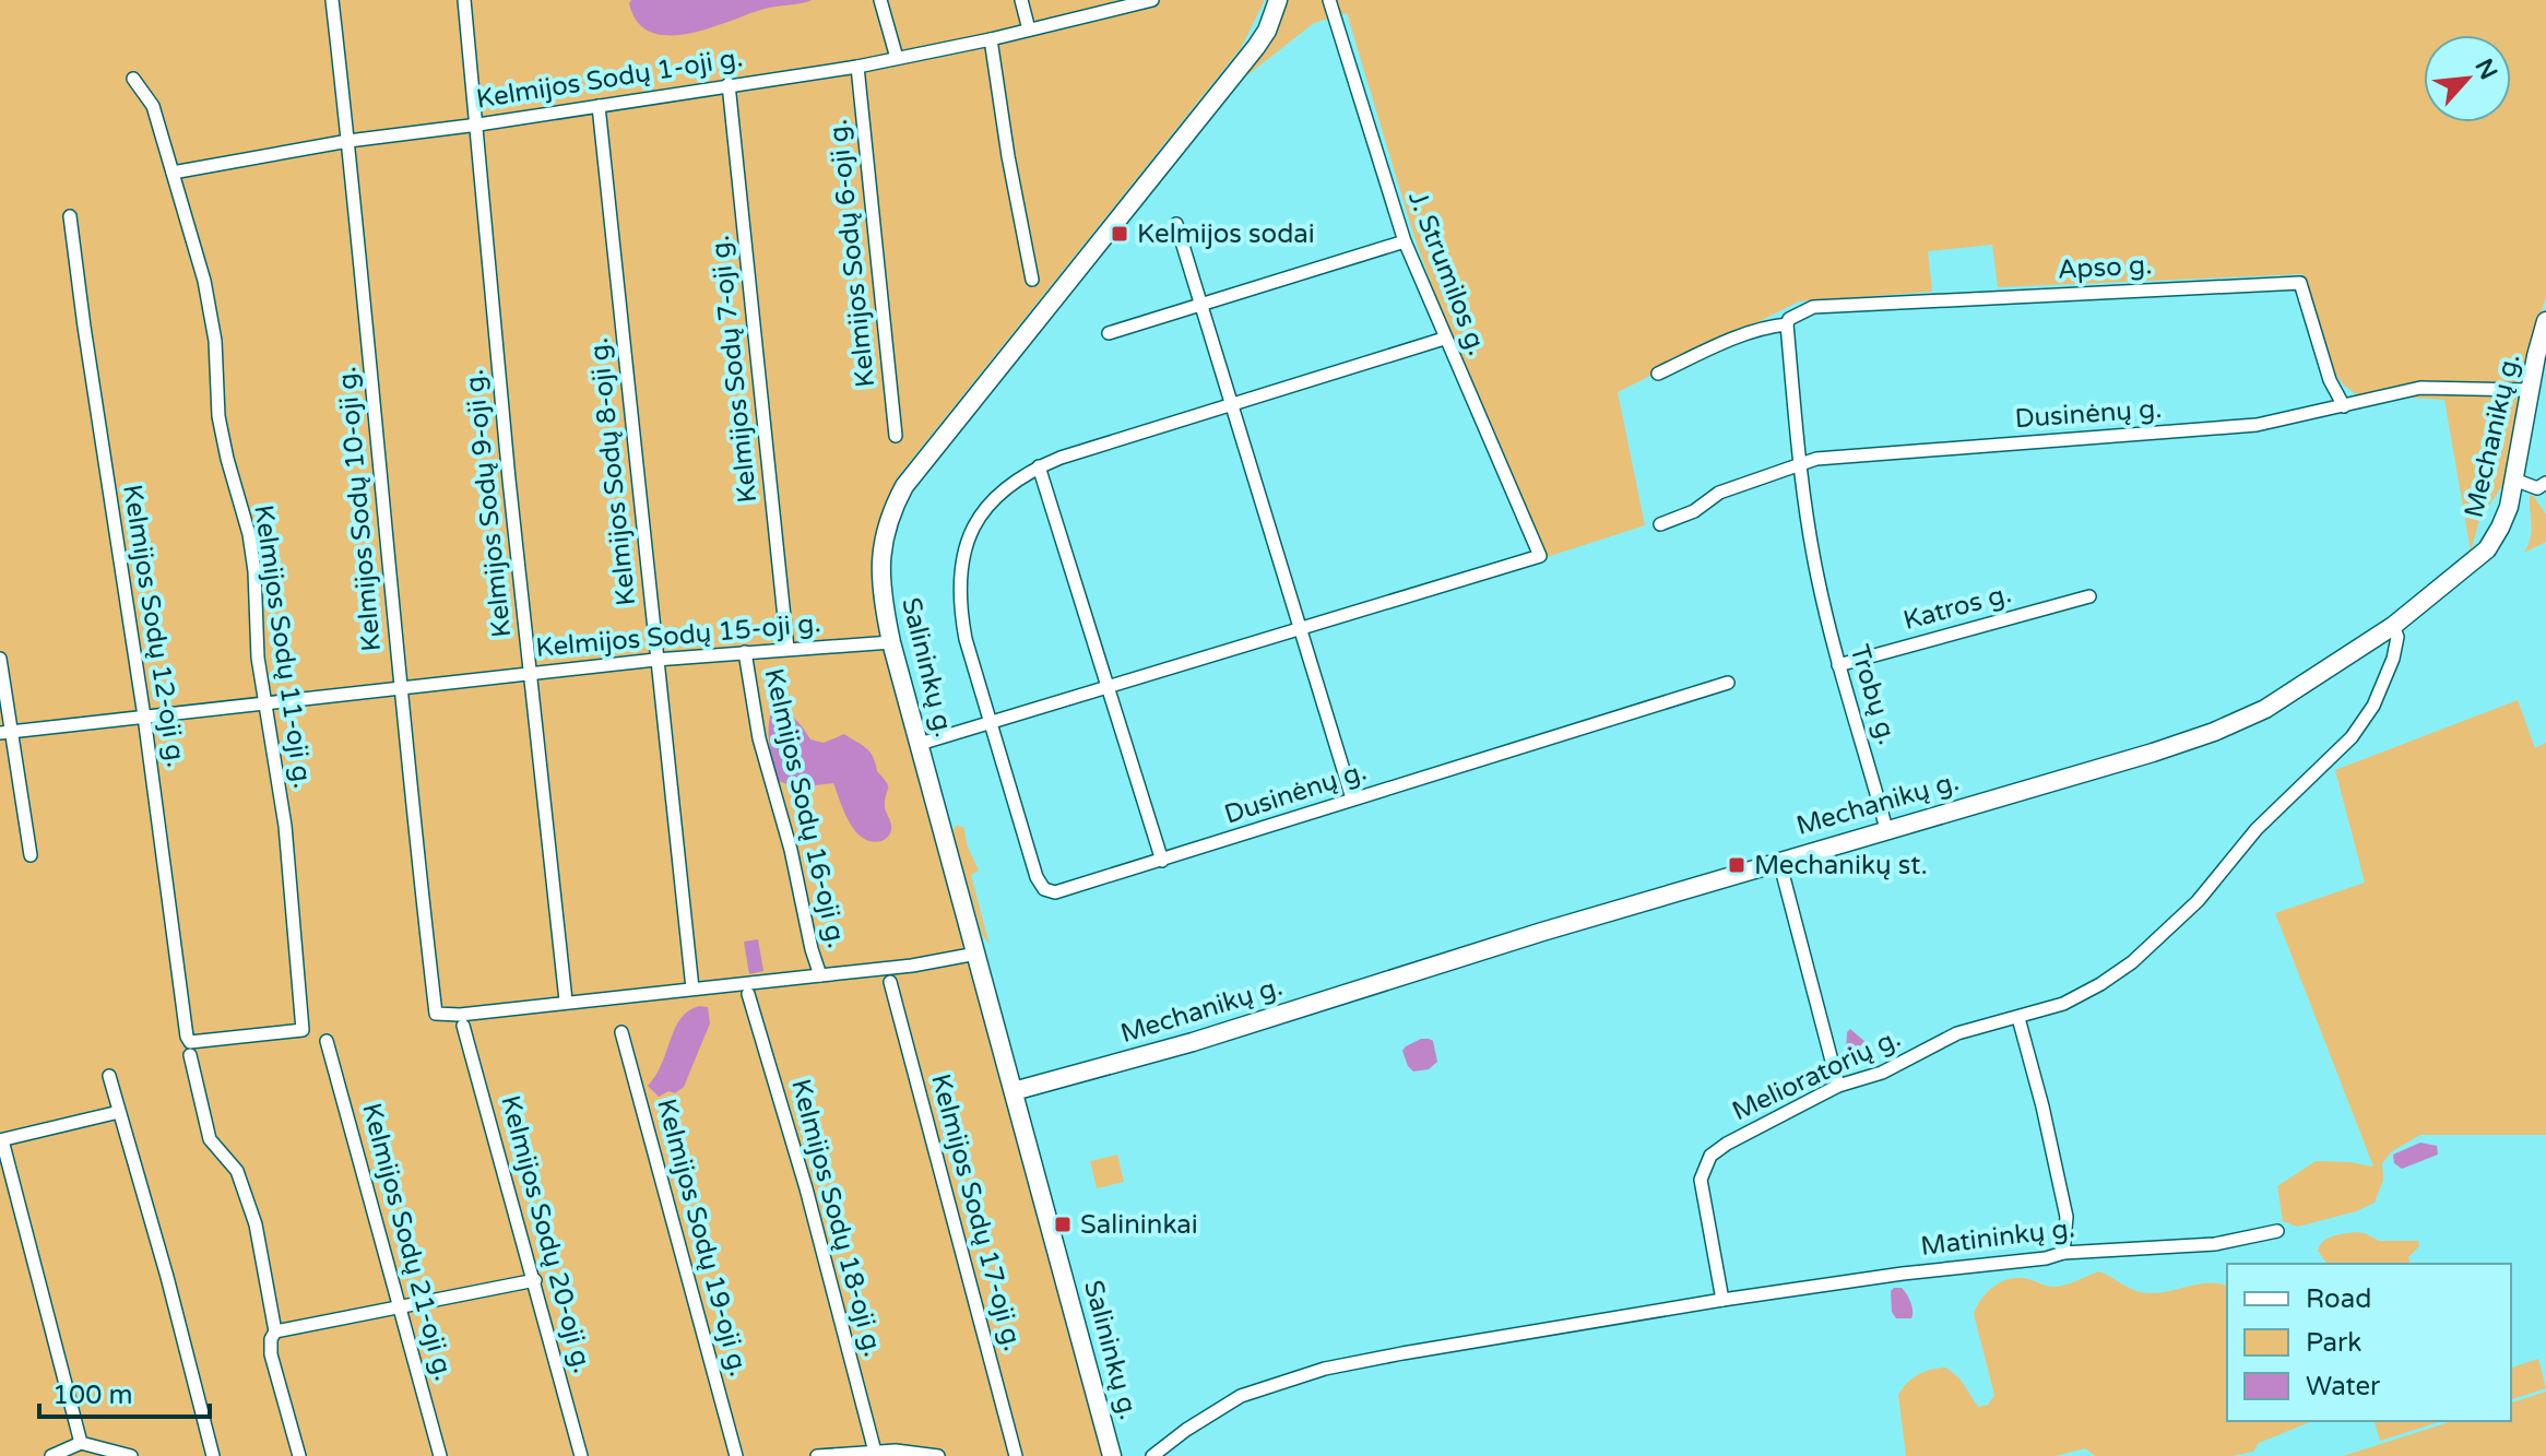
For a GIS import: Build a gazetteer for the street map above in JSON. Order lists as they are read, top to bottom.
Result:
{
  "streets": {
    "main road": ["Mechanikų g.", "Salininkų g."],
    "street": [
      "Kelmijos Sodų 1-oji g.",
      "Kelmijos Sodų 6-oji g.",
      "Apso g.",
      "J. Strumilos g.",
      "Kelmijos Sodų 7-oji g.",
      "Dusinėnų g.",
      "Kelmijos Sodų 8-oji g.",
      "Kelmijos Sodų 9-oji g.",
      "Kelmijos Sodų 10-oji g.",
      "Katros g.",
      "Kelmijos Sodų 12-oji g.",
      "Kelmijos Sodų 15-oji g.",
      "Kelmijos Sodų 11-oji g.",
      "Trobų g.",
      "Kelmijos Sodų 16-oji g.",
      "Melioratorių g.",
      "Kelmijos Sodų 17-oji g.",
      "Kelmijos Sodų 18-oji g.",
      "Kelmijos Sodų 20-oji g.",
      "Kelmijos Sodų 19-oji g.",
      "Matininkų g.",
      "Kelmijos Sodų 21-oji g."
    ]
  },
  "crossings": [
    ["Kelmijos Sodų 1-oji g.", "Kelmijos Sodų 6-oji g."],
    ["Kelmijos Sodų 1-oji g.", "Kelmijos Sodų 7-oji g."],
    ["Kelmijos Sodų 1-oji g.", "Kelmijos Sodų 8-oji g."],
    ["Kelmijos Sodų 1-oji g.", "Kelmijos Sodų 9-oji g."],
    ["Kelmijos Sodų 1-oji g.", "Kelmijos Sodų 10-oji g."],
    ["Kelmijos Sodų 1-oji g.", "Kelmijos Sodų 11-oji g."],
    ["Apso g.", "Dusinėnų g."],
    ["J. Strumilos g.", "Dusinėnų g."],
    ["Kelmijos Sodų 7-oji g.", "Kelmijos Sodų 15-oji g."],
    ["Dusinėnų g.", "Mechanikų g."],
    ["Dusinėnų g.", "Trobų g."],
    ["Mechanikų g.", "Salininkų g."],
    ["Mechanikų g.", "Trobų g."],
    ["Mechanikų g.", "Melioratorių g."],
    ["Kelmijos Sodų 8-oji g.", "Kelmijos Sodų 15-oji g."],
    ["Kelmijos Sodų 9-oji g.", "Kelmijos Sodų 10-oji g."],
    ["Kelmijos Sodų 9-oji g.", "Kelmijos Sodų 15-oji g."],
    ["Kelmijos Sodų 10-oji g.", "Kelmijos Sodų 15-oji g."],
    ["Katros g.", "Trobų g."],
    ["Kelmijos Sodų 12-oji g.", "Kelmijos Sodų 15-oji g."],
    ["Kelmijos Sodų 12-oji g.", "Kelmijos Sodų 11-oji g."],
    ["Kelmijos Sodų 15-oji g.", "Kelmijos Sodų 11-oji g."],
    ["Kelmijos Sodų 15-oji g.", "Salininkų g."],
    ["Kelmijos Sodų 15-oji g.", "Kelmijos Sodų 16-oji g."],
    ["Salininkų g.", "Kelmijos Sodų 16-oji g."],
    ["Melioratorių g.", "Matininkų g."]
  ],
  "places": {
    "transit": ["Kelmijos sodai", "Mechanikų st.", "Salininkai"]
  },
  "legend": ["Road", "Park", "Water"],
  "scale_bar": "100 m",
  "north": "top right"
}
